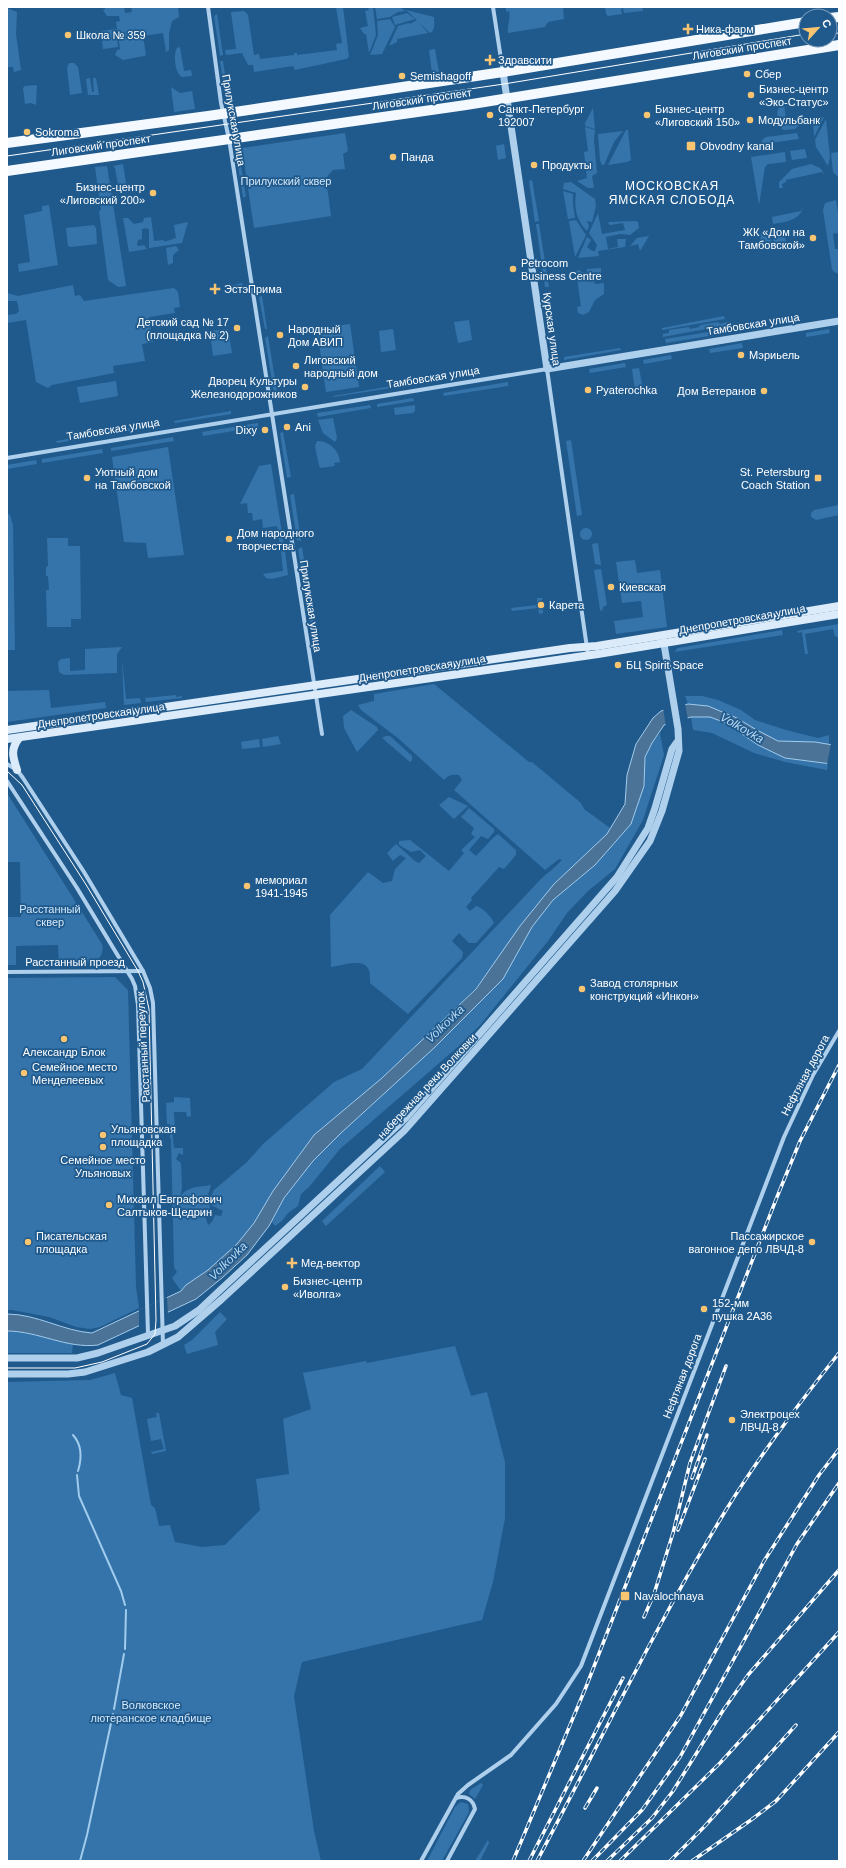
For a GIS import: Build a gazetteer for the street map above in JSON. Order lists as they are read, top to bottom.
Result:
{
  "streets": {
    "main road": ["Лиговский проспект", "Днепропетровская улица"],
    "street": [
      "Прилукская улица",
      "Тамбовская улица",
      "Курская улица",
      "Расстанный проезд",
      "Расстанный переулок",
      "Нефтяная дорога",
      "набережная реки Волковки"
    ]
  },
  "crossings": [
    ["Лиговский проспект", "Прилукская улица"],
    ["Лиговский проспект", "Курская улица"],
    ["Прилукская улица", "Тамбовская улица"],
    ["Прилукская улица", "Днепропетровская улица"],
    ["Тамбовская улица", "Курская улица"],
    ["Курская улица", "Днепропетровская улица"],
    ["Днепропетровская улица", "набережная реки Волковки"],
    ["Расстанный проезд", "Расстанный переулок"],
    ["Расстанный переулок", "набережная реки Волковки"]
  ],
  "districts": ["МОСКОВСКАЯ ЯМСКАЯ СЛОБОДА"],
  "water": ["Volkovka"],
  "parks": ["Прилукский сквер", "Расстанный сквер", "Волковское лютеранское кладбище"],
  "places": {
    "health": [
      "Ника-фарм",
      "Здравсити",
      "ЭстэПрима",
      "Мед-вектор"
    ],
    "other": [
      "Школа № 359",
      "Сбер",
      "Semishagoff",
      "Бизнес-центр «Эко-Статус»",
      "Санкт-Петербург 192007",
      "Бизнес-центр «Лиговский 150»",
      "Модульбанк",
      "Sokroma",
      "Панда",
      "Продукты",
      "Бизнес-центр «Лиговский 200»",
      "ЖК «Дом на Тамбовской»",
      "Petrocom Business Centre",
      "Детский сад № 17 (площадка № 2)",
      "Народный Дом АВИП",
      "Мэриьель",
      "Лиговский народный дом",
      "Дворец Культуры Железнодорожников",
      "Pyaterochka",
      "Дом Ветеранов",
      "Ani",
      "Dixy",
      "Уютный дом на Тамбовской",
      "Дом народного творчества",
      "Киевская",
      "Карета",
      "БЦ Spirit Space",
      "мемориал 1941-1945",
      "Завод столярных конструкций «Инкон»",
      "Александр Блок",
      "Семейное место Менделеевых",
      "Ульяновская площадка",
      "Семейное место Ульяновых",
      "Михаил Евграфович Салтыков-Щедрин",
      "Писательская площадка",
      "Пассажирское вагонное депо ЛВЧД-8",
      "Бизнес-центр «Иволга»",
      "152-мм пушка 2А36",
      "Электроцех ЛВЧД-8"
    ],
    "transit": ["Obvodny kanal", "St. Petersburg Coach Station", "Navalochnaya"]
  },
  "north": "top right"
}
